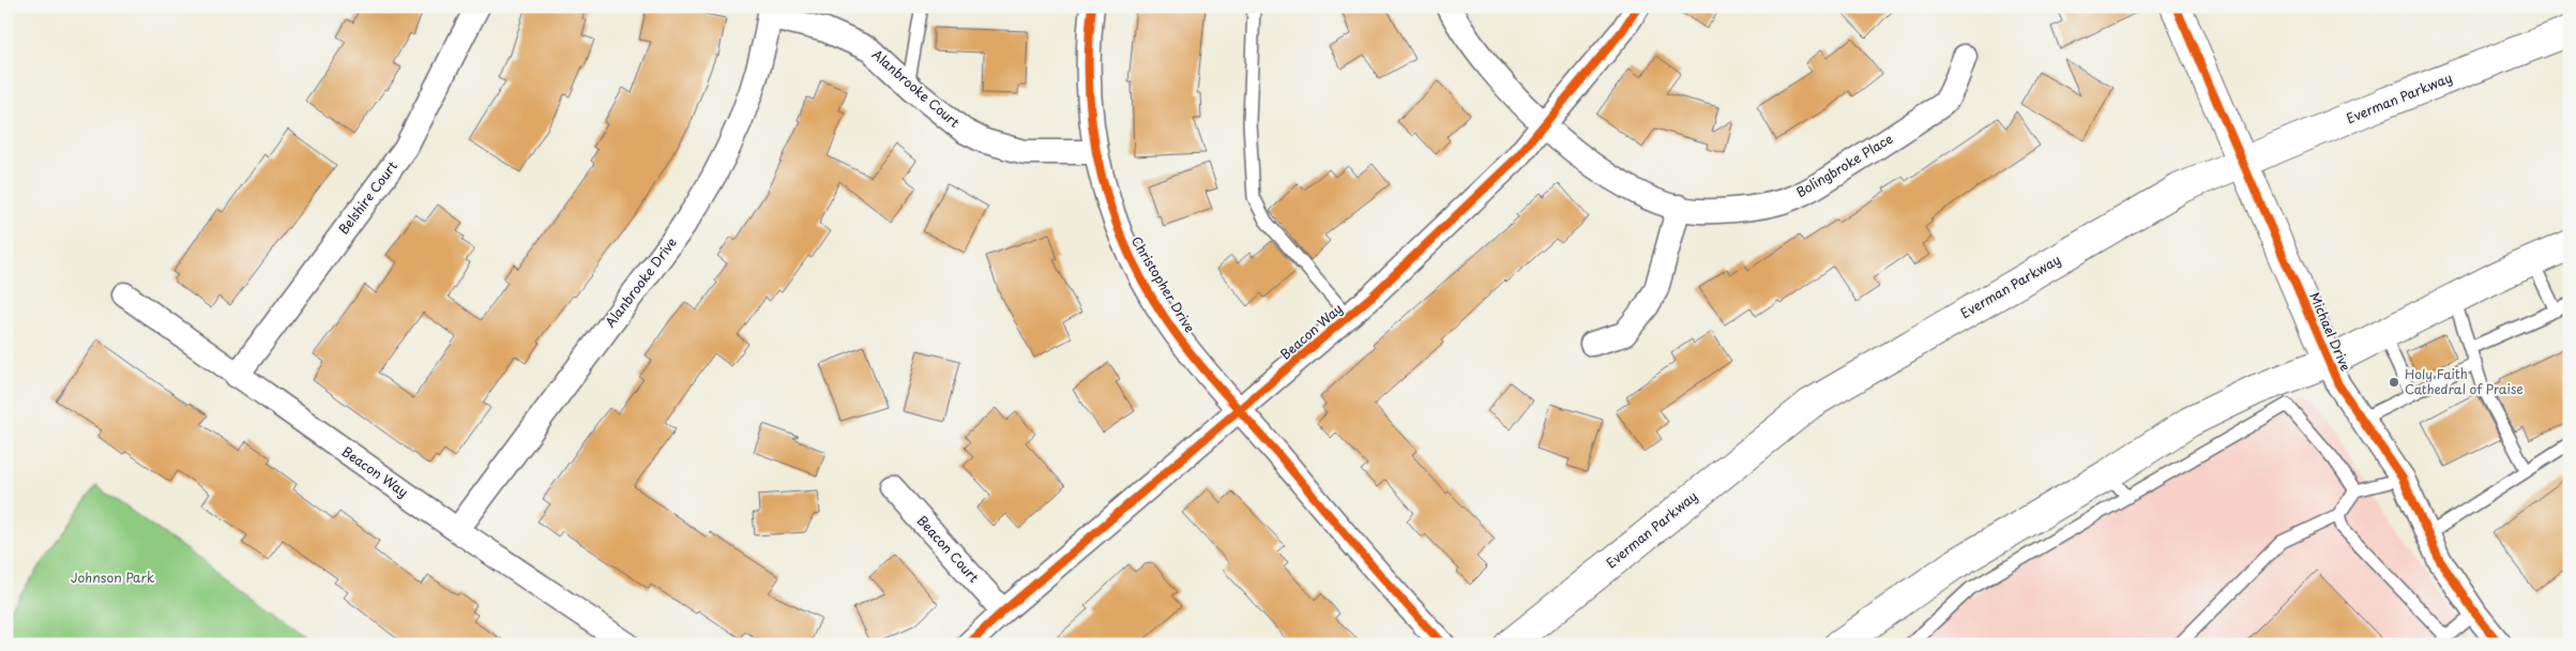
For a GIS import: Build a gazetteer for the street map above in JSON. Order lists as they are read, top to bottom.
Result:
{
  "streets": {
    "main road": ["Everman Parkway", "Michael Drive"],
    "street": [
      "Alanbrooke Court",
      "Bolingbroke Place",
      "Belshire Court",
      "Alanbrooke Drive",
      "Christopher Drive",
      "Beacon Way",
      "Beacon Court"
    ]
  },
  "crossings": [
    ["Alanbrooke Court", "Alanbrooke Drive"],
    ["Alanbrooke Court", "Christopher Drive"],
    ["Everman Parkway", "Michael Drive"],
    ["Bolingbroke Place", "Beacon Way"],
    ["Belshire Court", "Beacon Way"],
    ["Alanbrooke Drive", "Beacon Way"],
    ["Christopher Drive", "Beacon Way"],
    ["Beacon Way", "Beacon Court"]
  ],
  "parks": ["Johnson Park"],
  "places": ["Holy Faith Cathedral of Praise"]
}
